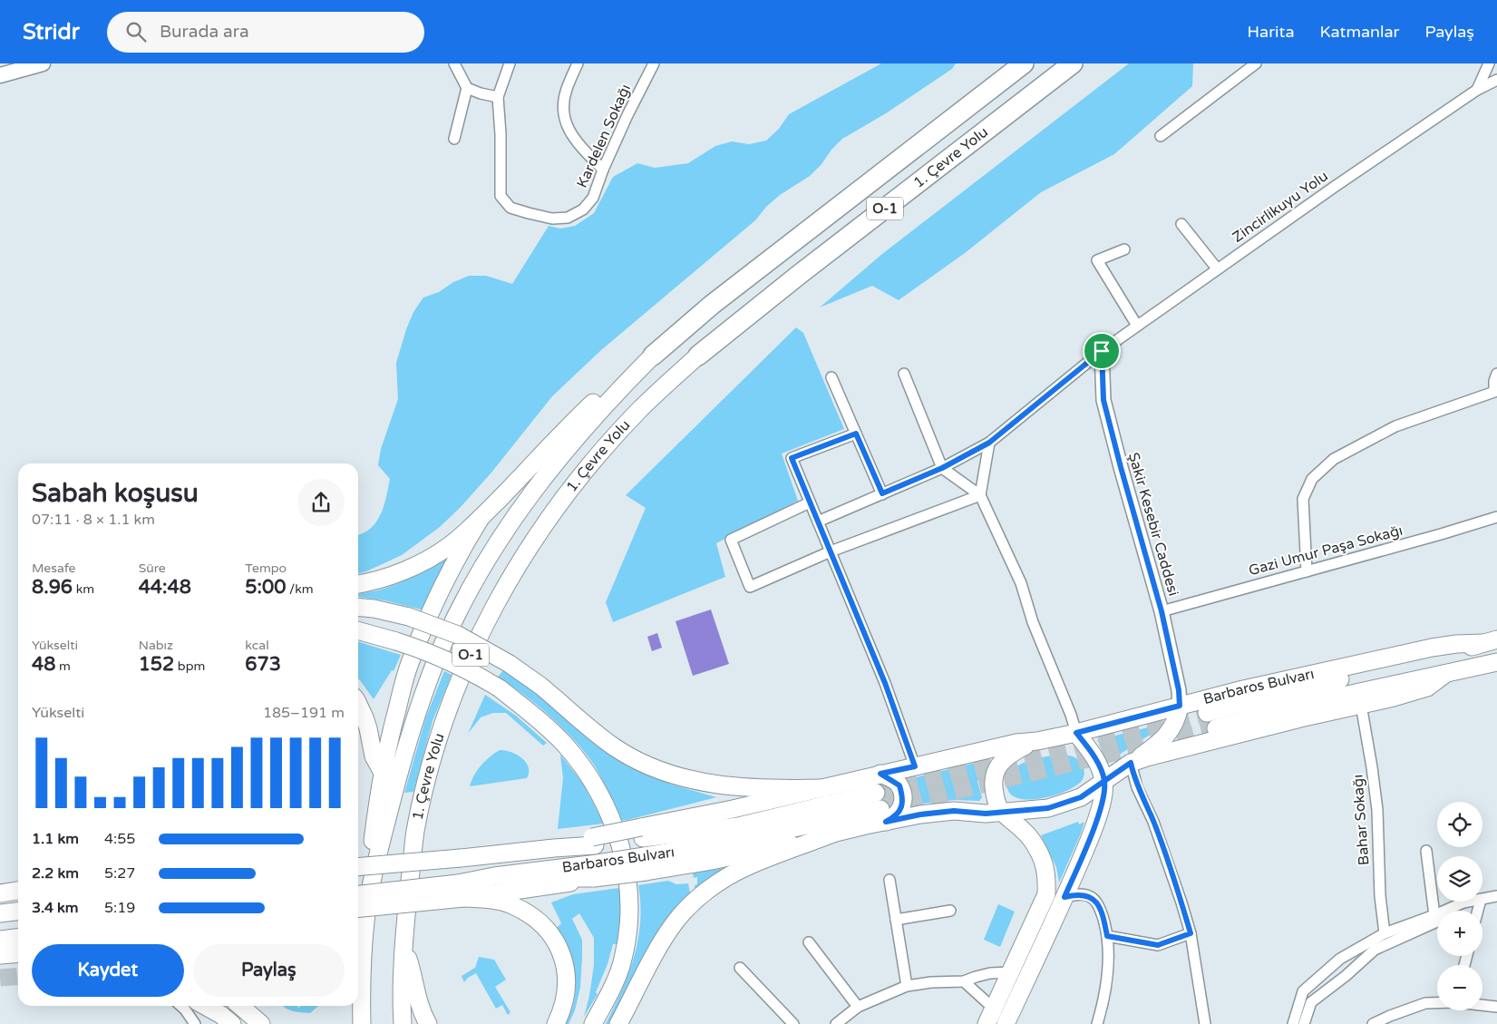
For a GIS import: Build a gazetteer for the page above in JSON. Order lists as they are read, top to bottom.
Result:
{
  "streets": {
    "highway": ["1. Çevre Yolu", "O-1"],
    "main road": ["Barbaros Bulvarı"],
    "street": [
      "Kardelen Sokağı",
      "Zincirlikuyu Yolu",
      "Şakir Kesebir Caddesi",
      "Gazi Umur Paşa Sokağı",
      "Bahar Sokağı"
    ]
  },
  "crossings": [
    ["Zincirlikuyu Yolu", "Şakir Kesebir Caddesi"],
    ["Şakir Kesebir Caddesi", "Gazi Umur Paşa Sokağı"],
    ["Şakir Kesebir Caddesi", "Barbaros Bulvarı"],
    ["Barbaros Bulvarı", "Bahar Sokağı"]
  ],
  "page": {
    "header": "Stridr",
    "search": "Burada ara",
    "nav": ["Harita", "Katmanlar", "Paylaş"],
    "heading": ["Sabah koşusu", "07:11 · 8 × 1.1 km"],
    "stats": [
      ["Mesafe", "8.96 km"],
      ["Süre", "44:48"],
      ["Tempo", "5:00 /km"],
      ["Yükselti", "48 m"],
      ["Nabız", "152 bpm"],
      ["kcal", "673"]
    ],
    "chart": ["Yükselti", "185–191 m"],
    "map_buttons": ["+", "−"],
    "list": [
      {
        "name": "1.1 km",
        "note": "4:55"
      },
      {
        "name": "2.2 km",
        "note": "5:27"
      },
      {
        "name": "3.4 km",
        "note": "5:19"
      }
    ],
    "buttons": ["Kaydet", "Paylaş"]
  }
}
